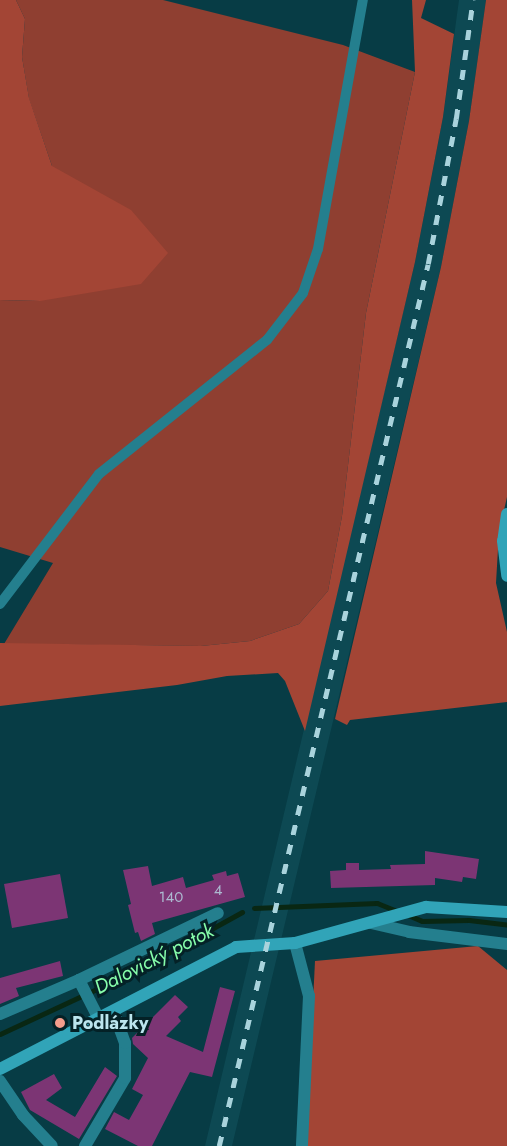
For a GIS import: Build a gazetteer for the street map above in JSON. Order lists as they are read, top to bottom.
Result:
{
  "water": ["Dalovický potok"],
  "places": ["Podlázky"],
  "house_numbers": ["4", "140"]
}
